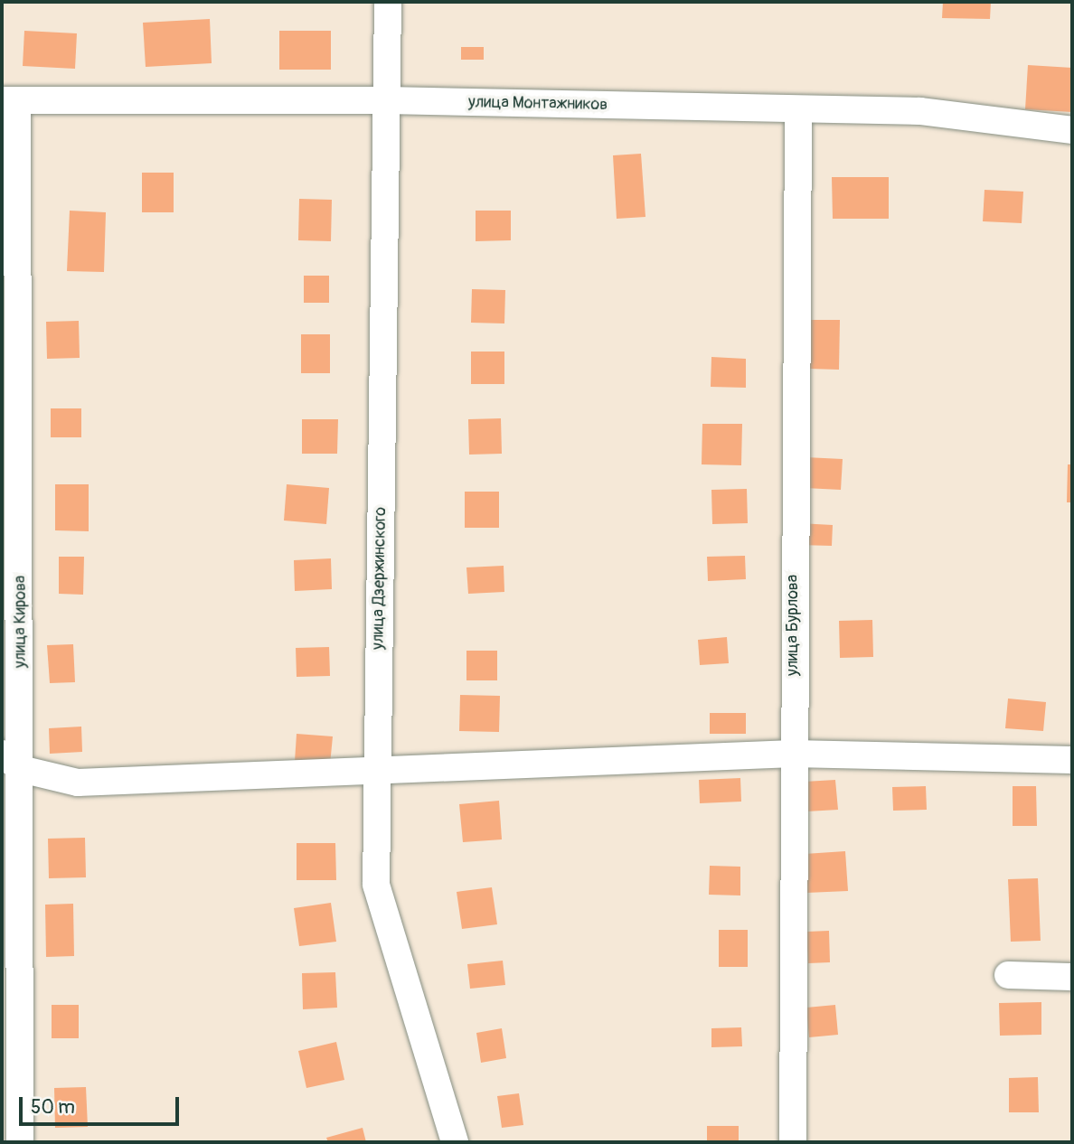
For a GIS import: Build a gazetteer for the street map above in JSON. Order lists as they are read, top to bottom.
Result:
{
  "streets": {
    "street": [
      "улица Монтажников",
      "улица Дзержинского",
      "улица Кирова",
      "улица Бурлова"
    ]
  },
  "crossings": [
    ["улица Монтажников", "улица Дзержинского"],
    ["улица Монтажников", "улица Кирова"],
    ["улица Монтажников", "улица Бурлова"]
  ],
  "scale_bar": "50 m"
}
